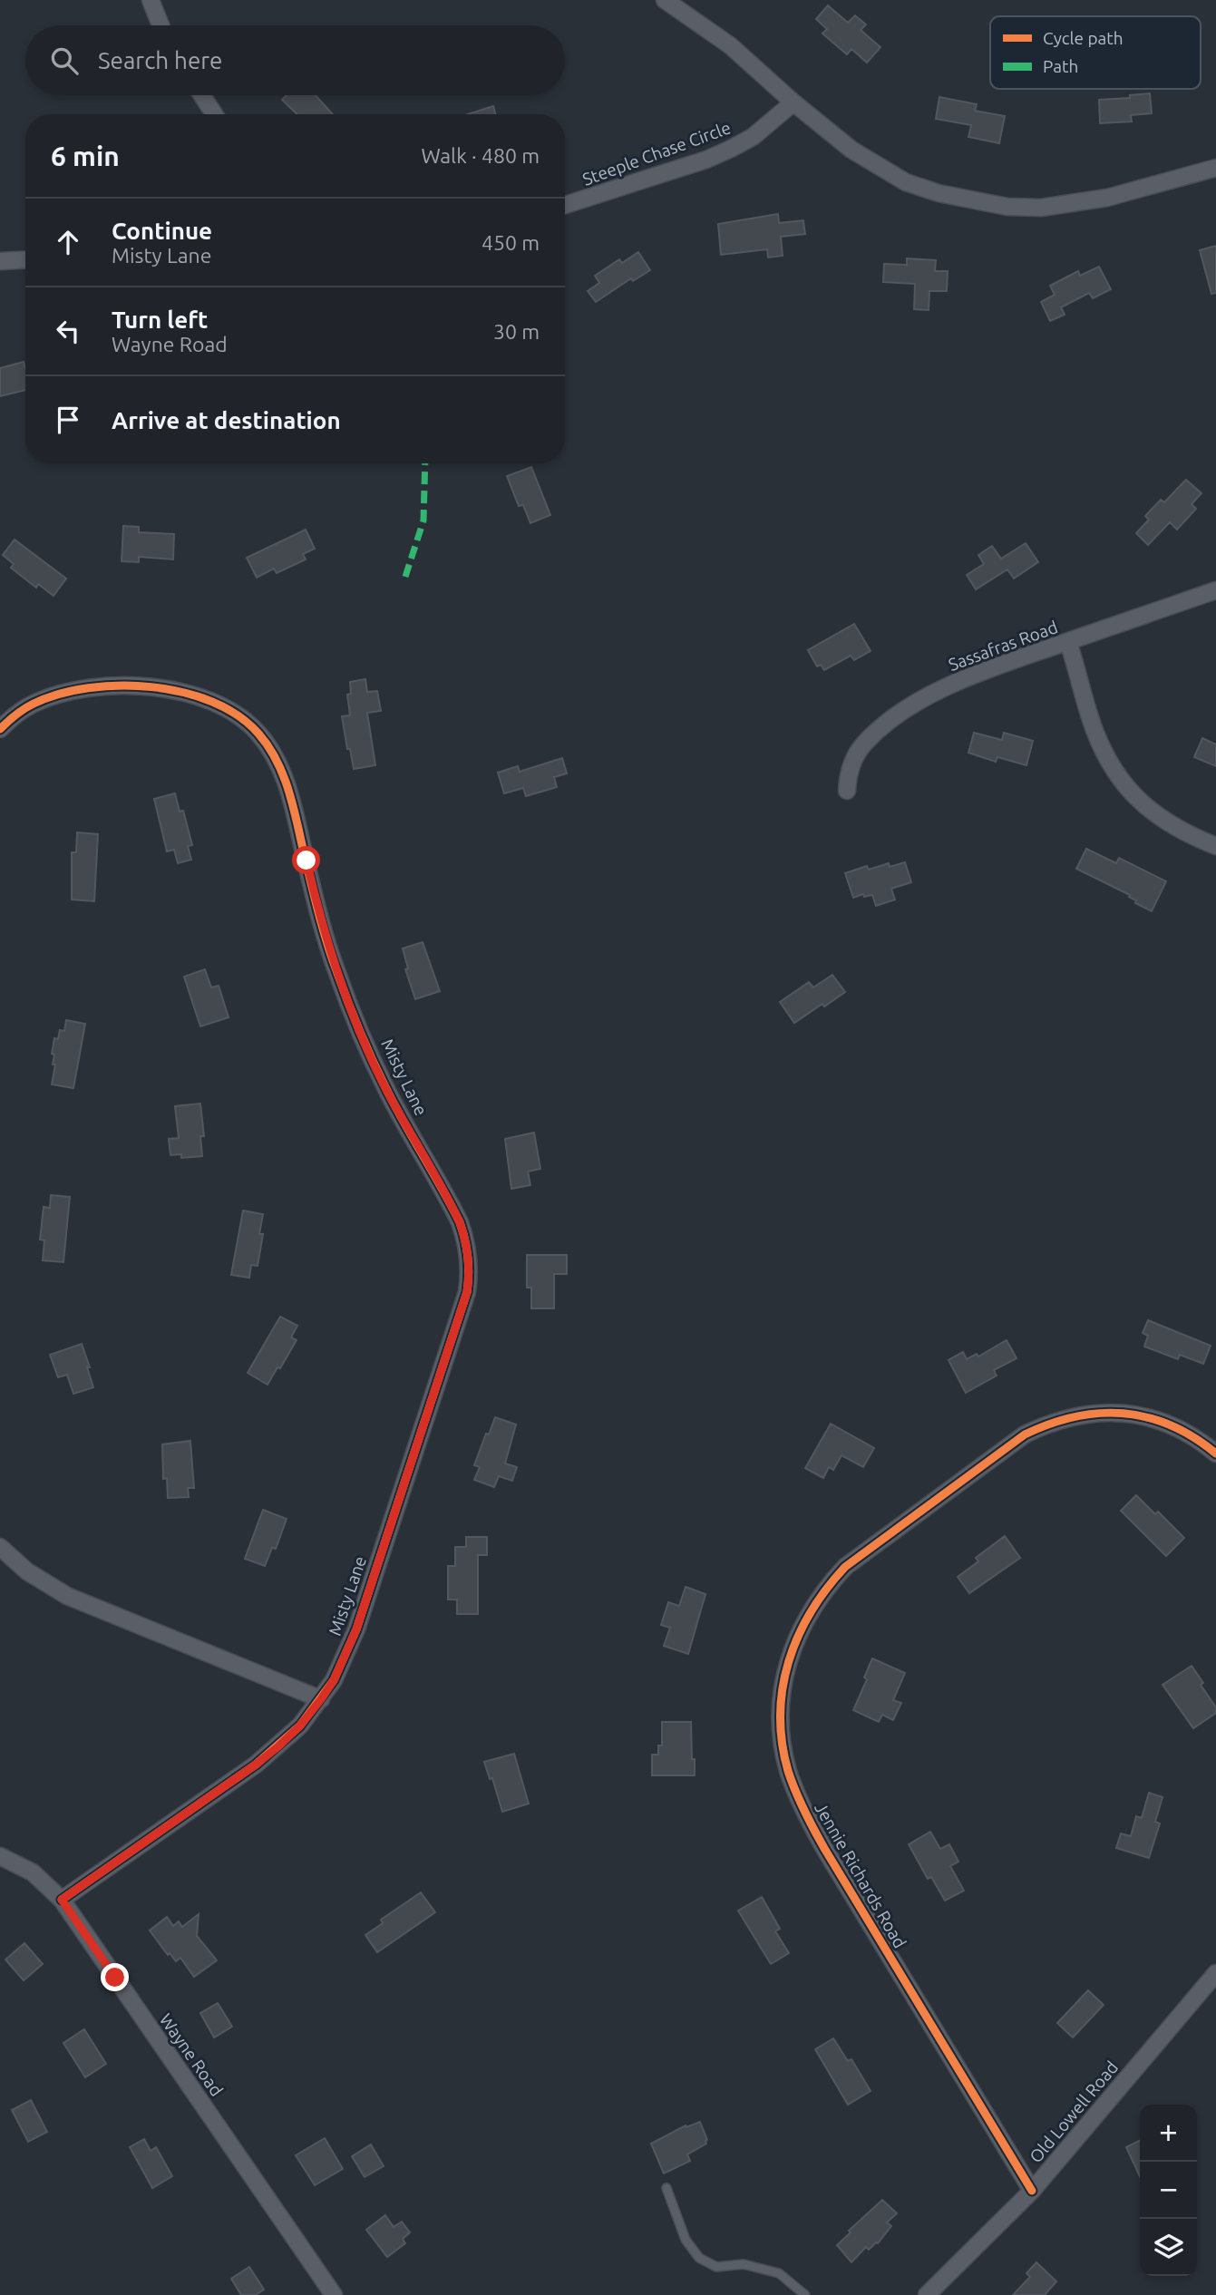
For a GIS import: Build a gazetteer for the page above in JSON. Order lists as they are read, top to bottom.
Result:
{
  "streets": {
    "street": [
      "Steeple Chase Circle",
      "Sassafras Road",
      "Misty Lane",
      "Jennie Richards Road",
      "Wayne Road",
      "Old Lowell Road"
    ]
  },
  "crossings": [
    ["Misty Lane", "Wayne Road"],
    ["Jennie Richards Road", "Old Lowell Road"]
  ],
  "legend": ["Cycle path", "Path"],
  "page": {
    "search": "Search here",
    "heading": ["6 min", "Walk · 480 m"],
    "list": [
      ["Continue", "Misty Lane", "450 m"],
      ["Turn left", "Wayne Road", "30 m"],
      "Arrive at destination"
    ],
    "map_buttons": ["+", "−"]
  }
}
